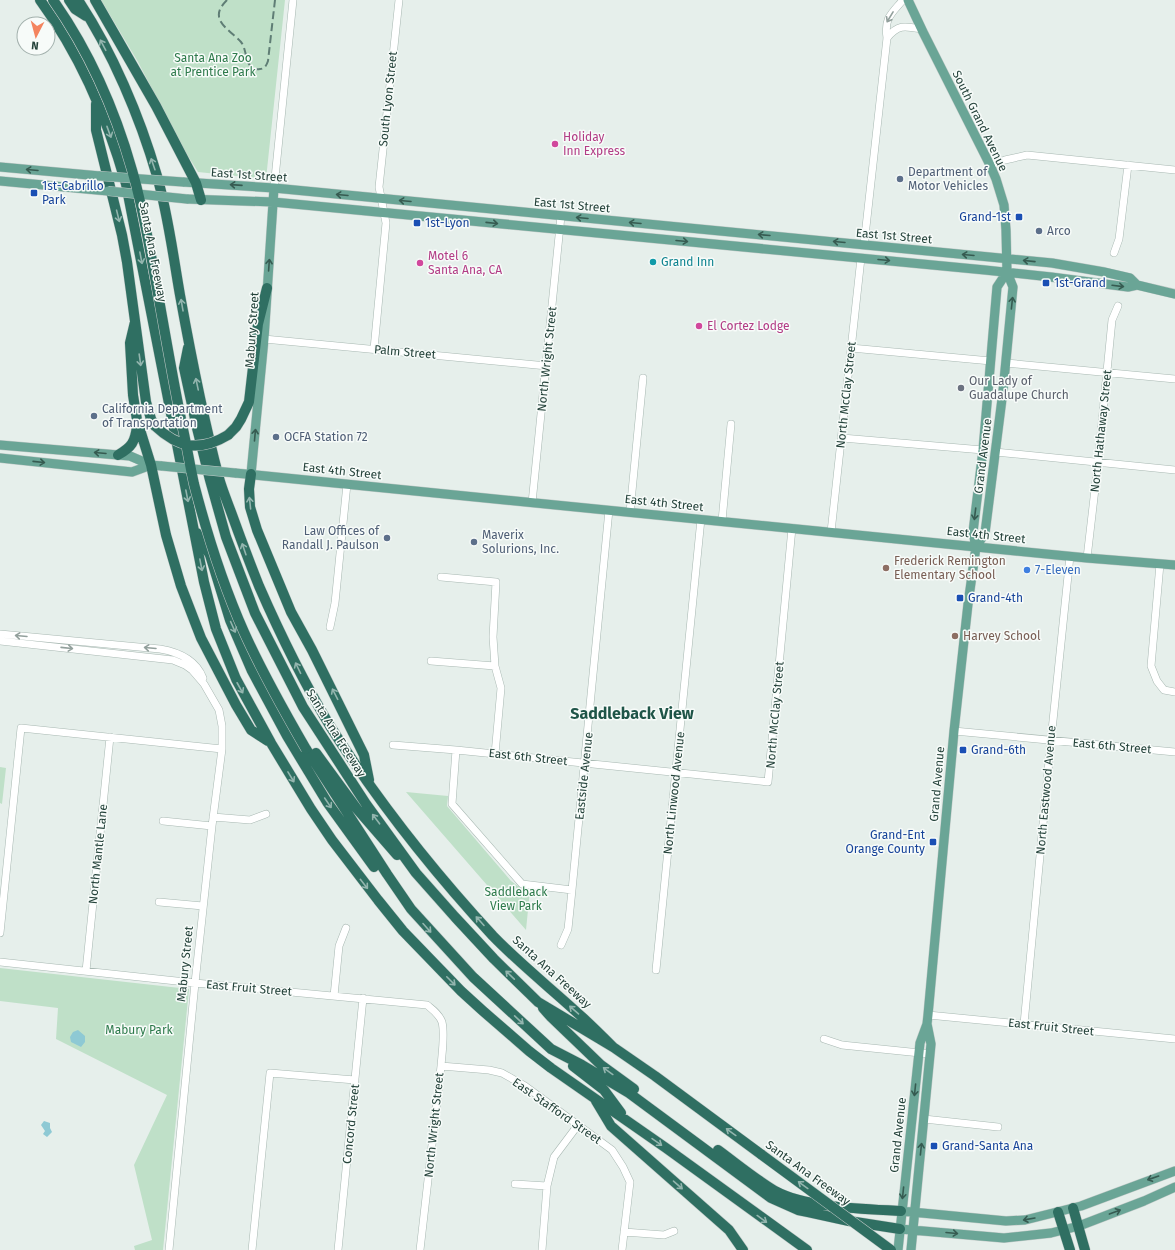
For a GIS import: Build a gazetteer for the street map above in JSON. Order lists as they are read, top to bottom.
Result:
{
  "streets": {
    "highway": ["Santa Ana Freeway"],
    "main road": [
      "South Grand Avenue",
      "East 1st Street",
      "Mabury Street",
      "Grand Avenue",
      "East 4th Street"
    ],
    "street": [
      "South Lyon Street",
      "Palm Street",
      "North Wright Street",
      "North McClay Street",
      "North Hathaway Street",
      "East 6th Street",
      "Eastside Avenue",
      "North Eastwood Avenue",
      "North Linwood Avenue",
      "North Mantle Lane",
      "East Fruit Street",
      "East Stafford Street",
      "Concord Street"
    ]
  },
  "crossings": [
    ["South Lyon Street", "East 1st Street"],
    ["South Lyon Street", "Palm Street"],
    ["South Grand Avenue", "East 1st Street"],
    ["South Grand Avenue", "Grand Avenue"],
    ["East 1st Street", "Mabury Street"],
    ["East 1st Street", "North Wright Street"],
    ["East 1st Street", "North McClay Street"],
    ["East 1st Street", "Grand Avenue"],
    ["Mabury Street", "Palm Street"],
    ["Mabury Street", "East 4th Street"],
    ["Mabury Street", "East Fruit Street"],
    ["Palm Street", "North Wright Street"],
    ["North Wright Street", "East 4th Street"],
    ["North Wright Street", "East Fruit Street"],
    ["North Wright Street", "East Stafford Street"],
    ["North McClay Street", "East 4th Street"],
    ["North McClay Street", "East 6th Street"],
    ["North Hathaway Street", "East 4th Street"],
    ["Grand Avenue", "East 4th Street"],
    ["Grand Avenue", "East 6th Street"],
    ["Grand Avenue", "East Fruit Street"],
    ["East 4th Street", "Eastside Avenue"],
    ["East 4th Street", "North Eastwood Avenue"],
    ["East 4th Street", "North Linwood Avenue"],
    ["East 6th Street", "Eastside Avenue"],
    ["East 6th Street", "North Eastwood Avenue"],
    ["East 6th Street", "North Linwood Avenue"],
    ["North Eastwood Avenue", "East Fruit Street"],
    ["North Mantle Lane", "East Fruit Street"],
    ["East Fruit Street", "Concord Street"]
  ],
  "districts": ["Saddleback View"],
  "parks": ["Santa Ana Zoo at Prentice Park", "Saddleback View Park", "Mabury Park"],
  "places": {
    "other": [
      "Holiday Inn Express",
      "Department of Motor Vehicles",
      "Arco",
      "Grand Inn",
      "Motel 6 Santa Ana, CA",
      "El Cortez Lodge",
      "Our Lady of Guadalupe Church",
      "California Department of Transportation",
      "OCFA Station 72",
      "Law Offices of Randall J. Paulson",
      "Maverix Solurions, Inc.",
      "Frederick Remington Elementary School",
      "7-Eleven",
      "Harvey School"
    ],
    "transit": [
      "1st-Cabrillo Park",
      "Grand-1st",
      "1st-Lyon",
      "1st-Grand",
      "Grand-4th",
      "Grand-6th",
      "Grand-Ent Orange County",
      "Grand-Santa Ana"
    ]
  },
  "north": "bottom"
}
